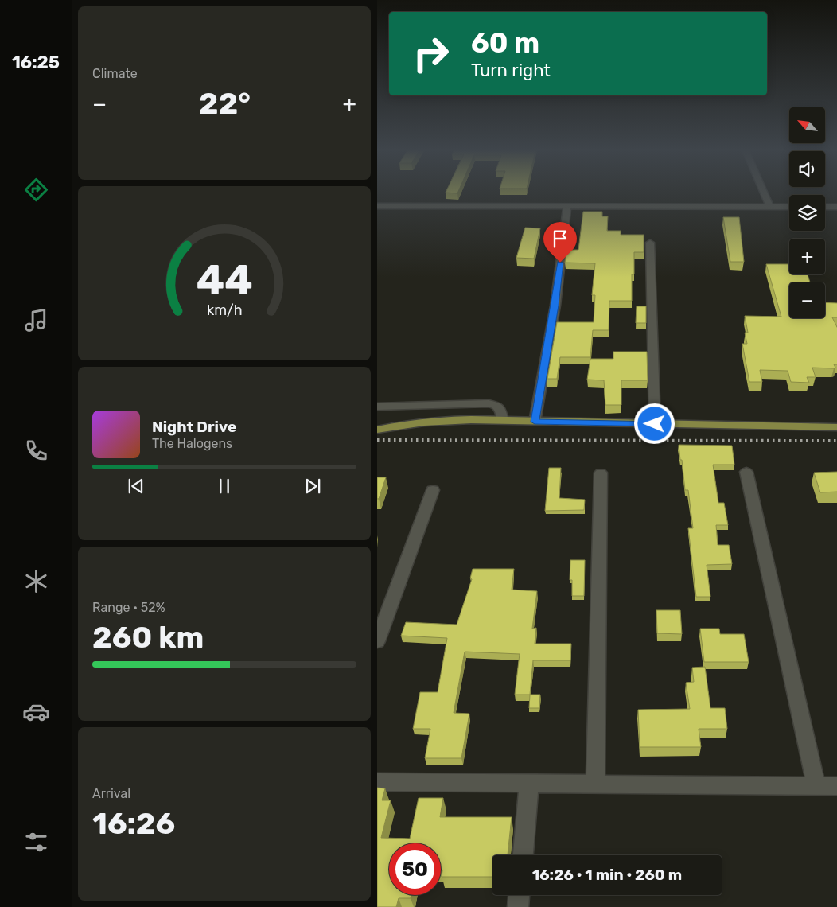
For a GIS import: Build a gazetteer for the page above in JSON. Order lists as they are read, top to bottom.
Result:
{
  "north": "top left",
  "page": {
    "tabs": "16:25",
    "tile": [
      "Climate",
      ["Range · 52%", "260 km"],
      ["Arrival", "16:26"]
    ],
    "turn": ["60 m", "Turn right"],
    "heat": ["−", "22°", "+"],
    "map_buttons": ["+", "−"],
    "song": ["Night Drive", "The Halogens"],
    "limit": "50",
    "trip": "16:26 · 1 min · 260 m",
    "gauge": ["44", "km/h"]
  }
}
